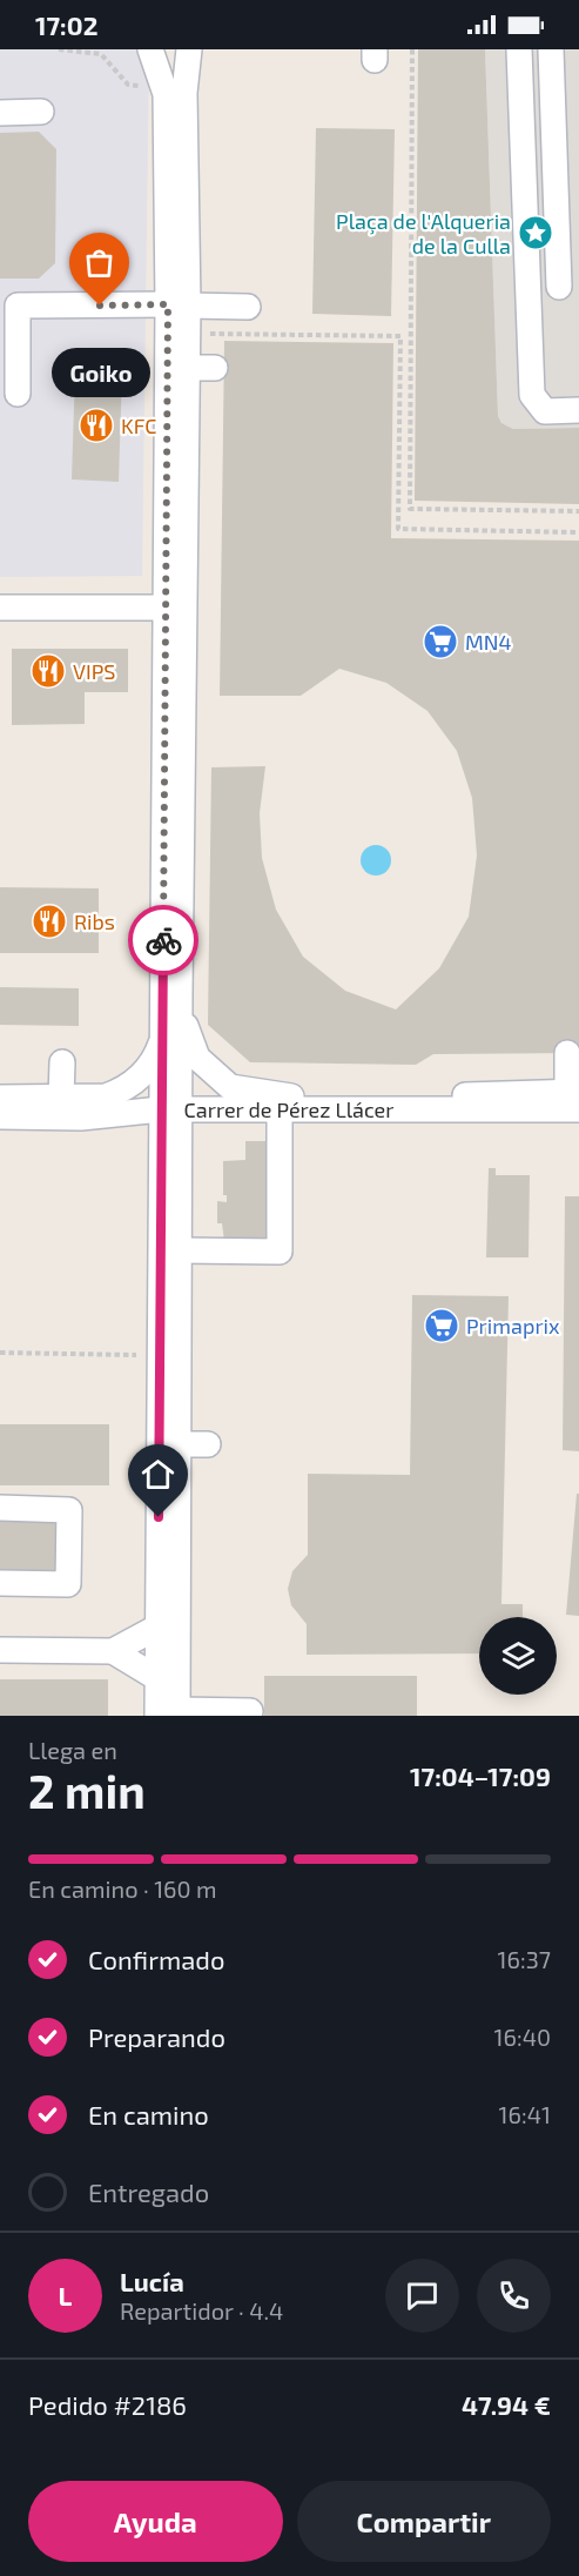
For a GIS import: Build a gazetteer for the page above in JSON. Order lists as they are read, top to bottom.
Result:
{
  "streets": {
    "street": ["Carrer de Pérez Llácer"]
  },
  "places": {
    "place": ["Plaça de l'Alqueria de la Culla"],
    "other": ["Goiko"],
    "restaurant": ["KFC", "VIPS", "Ribs"],
    "supermarket": ["MN4", "Primaprix"]
  },
  "page": {
    "status": "17:02",
    "bubble": "Goiko",
    "heading": ["2 min", "Llega en", "17:04–17:09"],
    "panel": [
      "Lucía",
      "Repartidor · 4.4",
      "Pedido #2186",
      "47.94 €"
    ],
    "bar": "En camino · 160 m",
    "list": [
      ["Confirmado", "16:37"],
      ["Preparando", "16:40"],
      ["En camino", "16:41"],
      "Entregado"
    ],
    "round": "L",
    "buttons": ["Ayuda", "Compartir"]
  }
}
